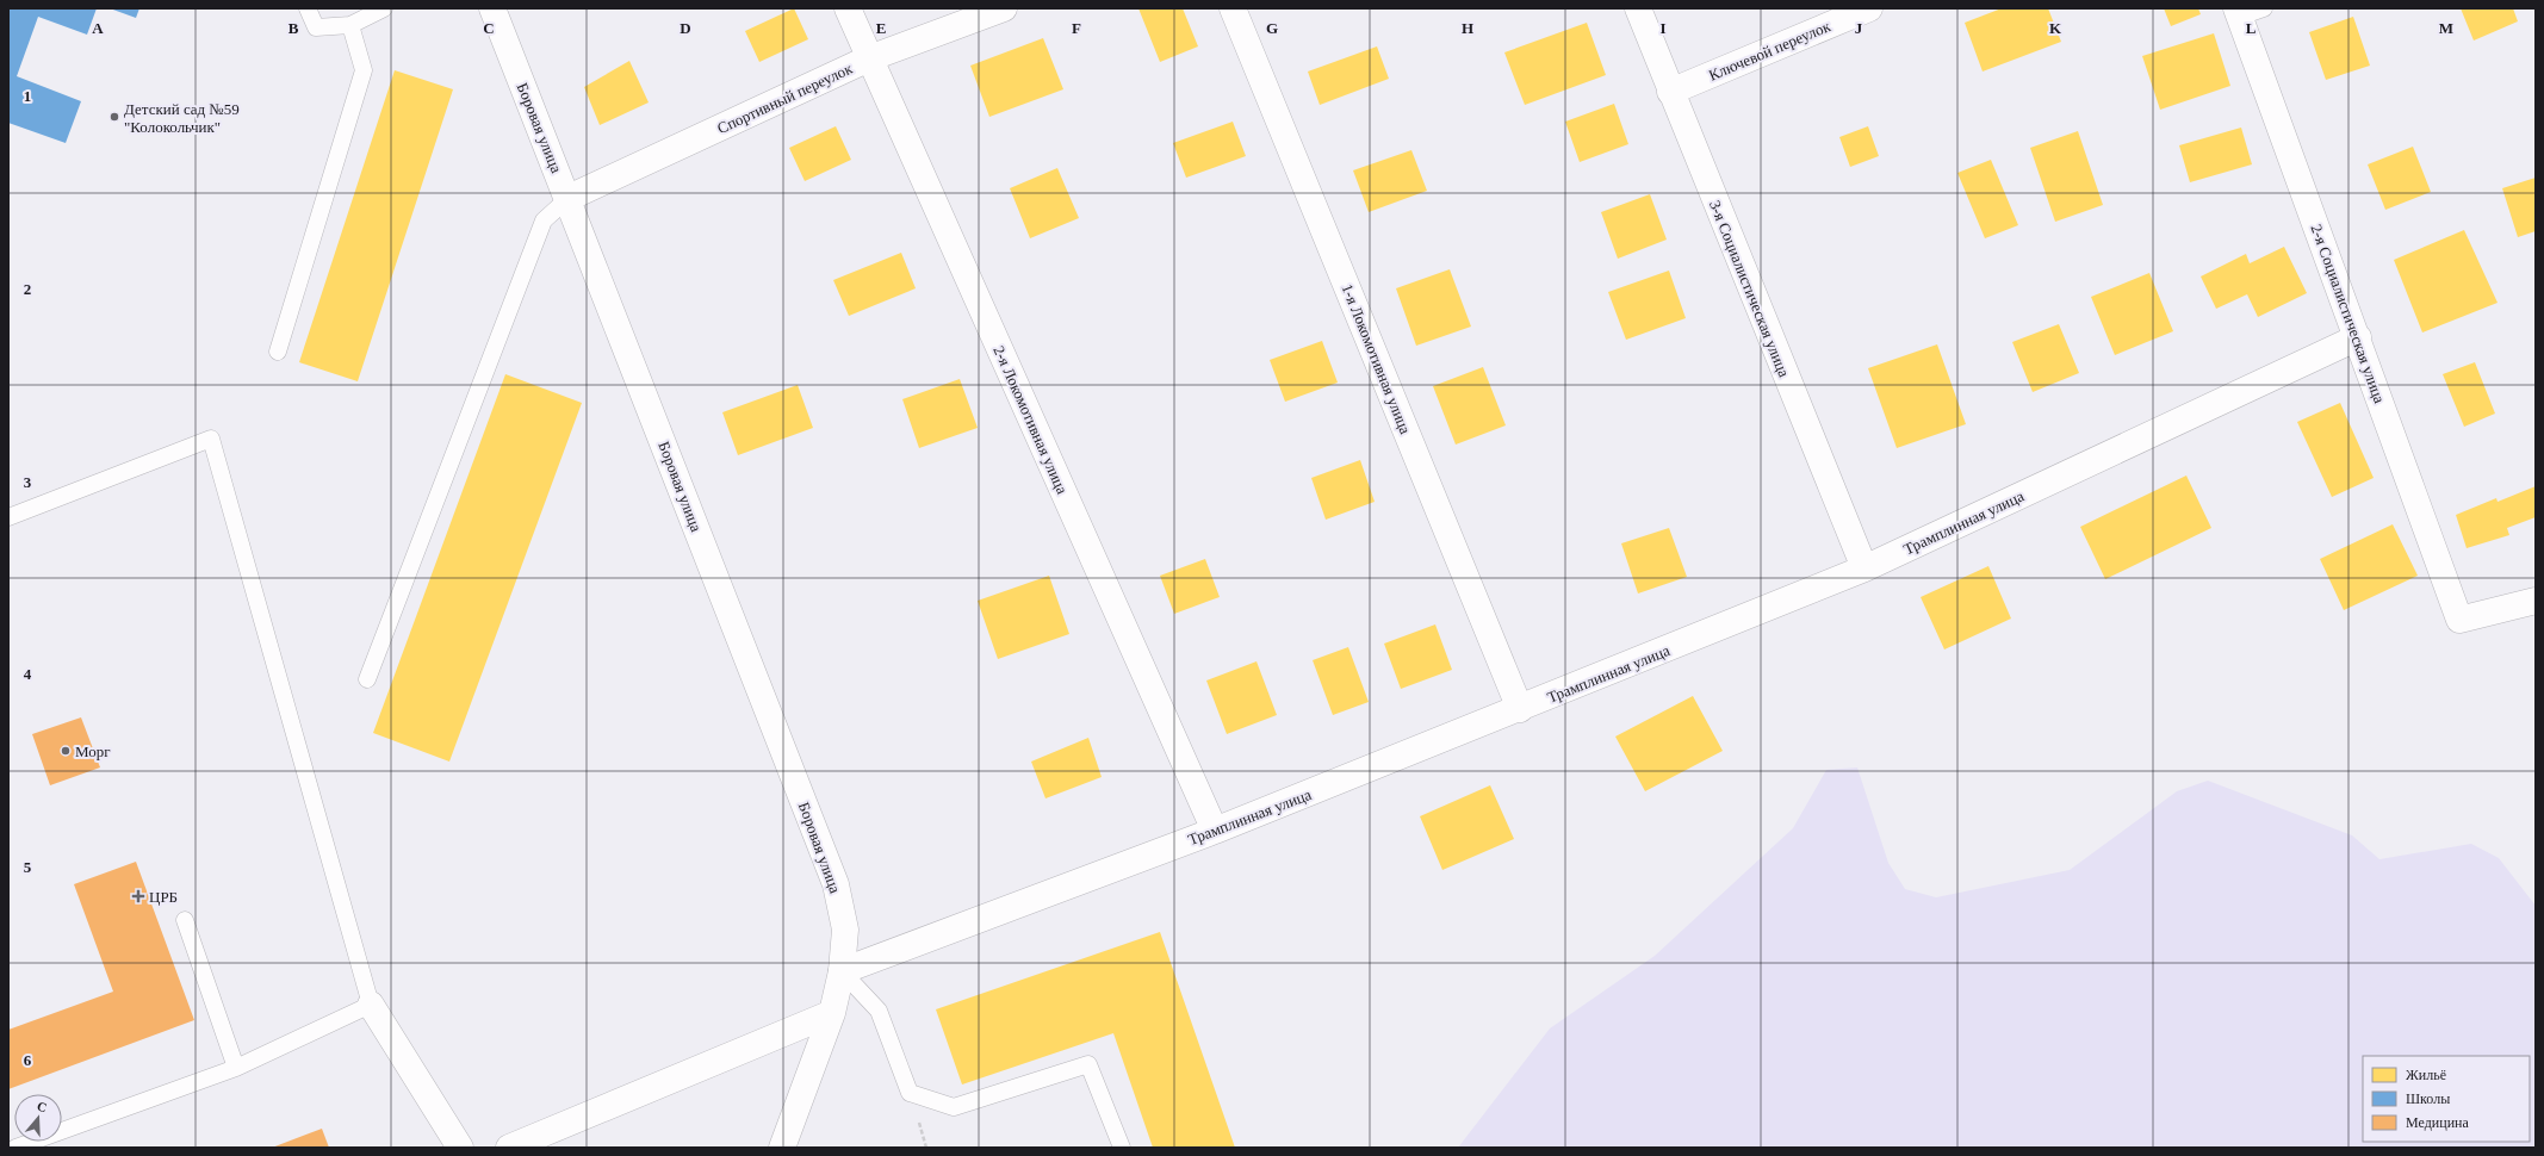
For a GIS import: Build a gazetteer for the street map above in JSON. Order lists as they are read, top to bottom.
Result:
{
  "streets": {
    "street": [
      "Ключевой переулок",
      "Спортивный переулок",
      "Боровая улица",
      "3-я Социалистическая улица",
      "2-я Социалистическая улица",
      "1-я Локомотивная улица",
      "2-я Локомотивная улица",
      "Трамплинная улица"
    ]
  },
  "crossings": [
    ["Ключевой переулок", "3-я Социалистическая улица"],
    ["Спортивный переулок", "Боровая улица"],
    ["Спортивный переулок", "2-я Локомотивная улица"],
    ["Боровая улица", "Трамплинная улица"],
    ["3-я Социалистическая улица", "Трамплинная улица"],
    ["2-я Социалистическая улица", "Трамплинная улица"],
    ["1-я Локомотивная улица", "Трамплинная улица"],
    ["2-я Локомотивная улица", "Трамплинная улица"]
  ],
  "places": {
    "other": ["Детский сад №59 \"Колокольчик\"", "Морг"],
    "health": ["ЦРБ"]
  },
  "legend": ["Жильё", "Школы", "Медицина"],
  "north": "top",
  "grid": {
    "columns": [
      "A",
      "B",
      "C",
      "D",
      "E",
      "F",
      "G",
      "H",
      "I",
      "J",
      "K",
      "L",
      "M"
    ],
    "rows": [
      "1",
      "2",
      "3",
      "4",
      "5",
      "6"
    ]
  }
}
